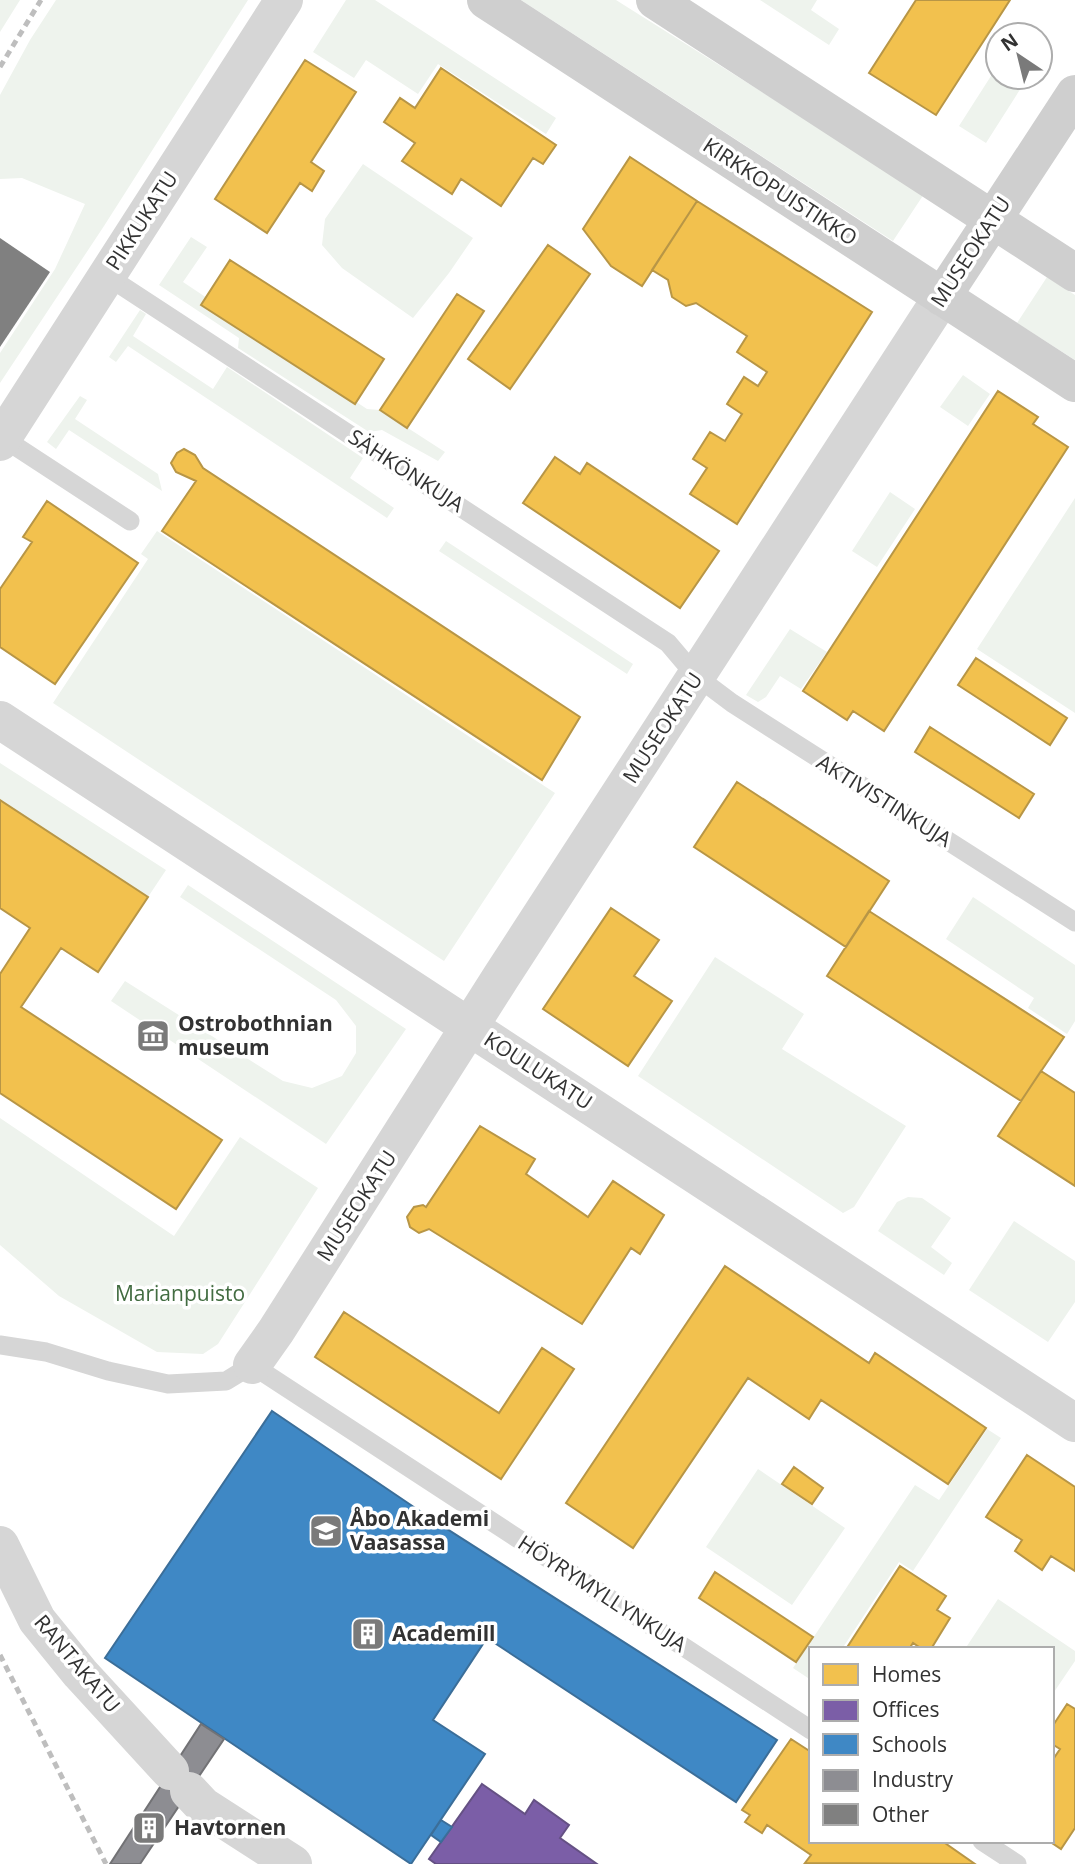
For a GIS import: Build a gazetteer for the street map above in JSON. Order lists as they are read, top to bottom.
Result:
{
  "streets": {
    "main road": ["KIRKKOPUISTIKKO", "MUSEOKATU"],
    "street": ["PIKKUKATU", "KOULUKATU", "RANTAKATU"],
    "lane": ["SÄHKÖNKUJA", "AKTIVISTINKUJA", "HÖYRYMYLLYNKUJA"]
  },
  "crossings": [
    ["KIRKKOPUISTIKKO", "MUSEOKATU"],
    ["PIKKUKATU", "SÄHKÖNKUJA"],
    ["MUSEOKATU", "SÄHKÖNKUJA"],
    ["MUSEOKATU", "AKTIVISTINKUJA"],
    ["MUSEOKATU", "KOULUKATU"],
    ["MUSEOKATU", "HÖYRYMYLLYNKUJA"],
    ["SÄHKÖNKUJA", "AKTIVISTINKUJA"]
  ],
  "parks": ["Marianpuisto"],
  "places": {
    "museum": ["Ostrobothnian museum"],
    "school or university": ["Åbo Akademi Vaasassa"],
    "building": ["Academill", "Havtornen"]
  },
  "legend": [
    "Homes",
    "Offices",
    "Schools",
    "Industry",
    "Other"
  ],
  "north": "top left"
}
